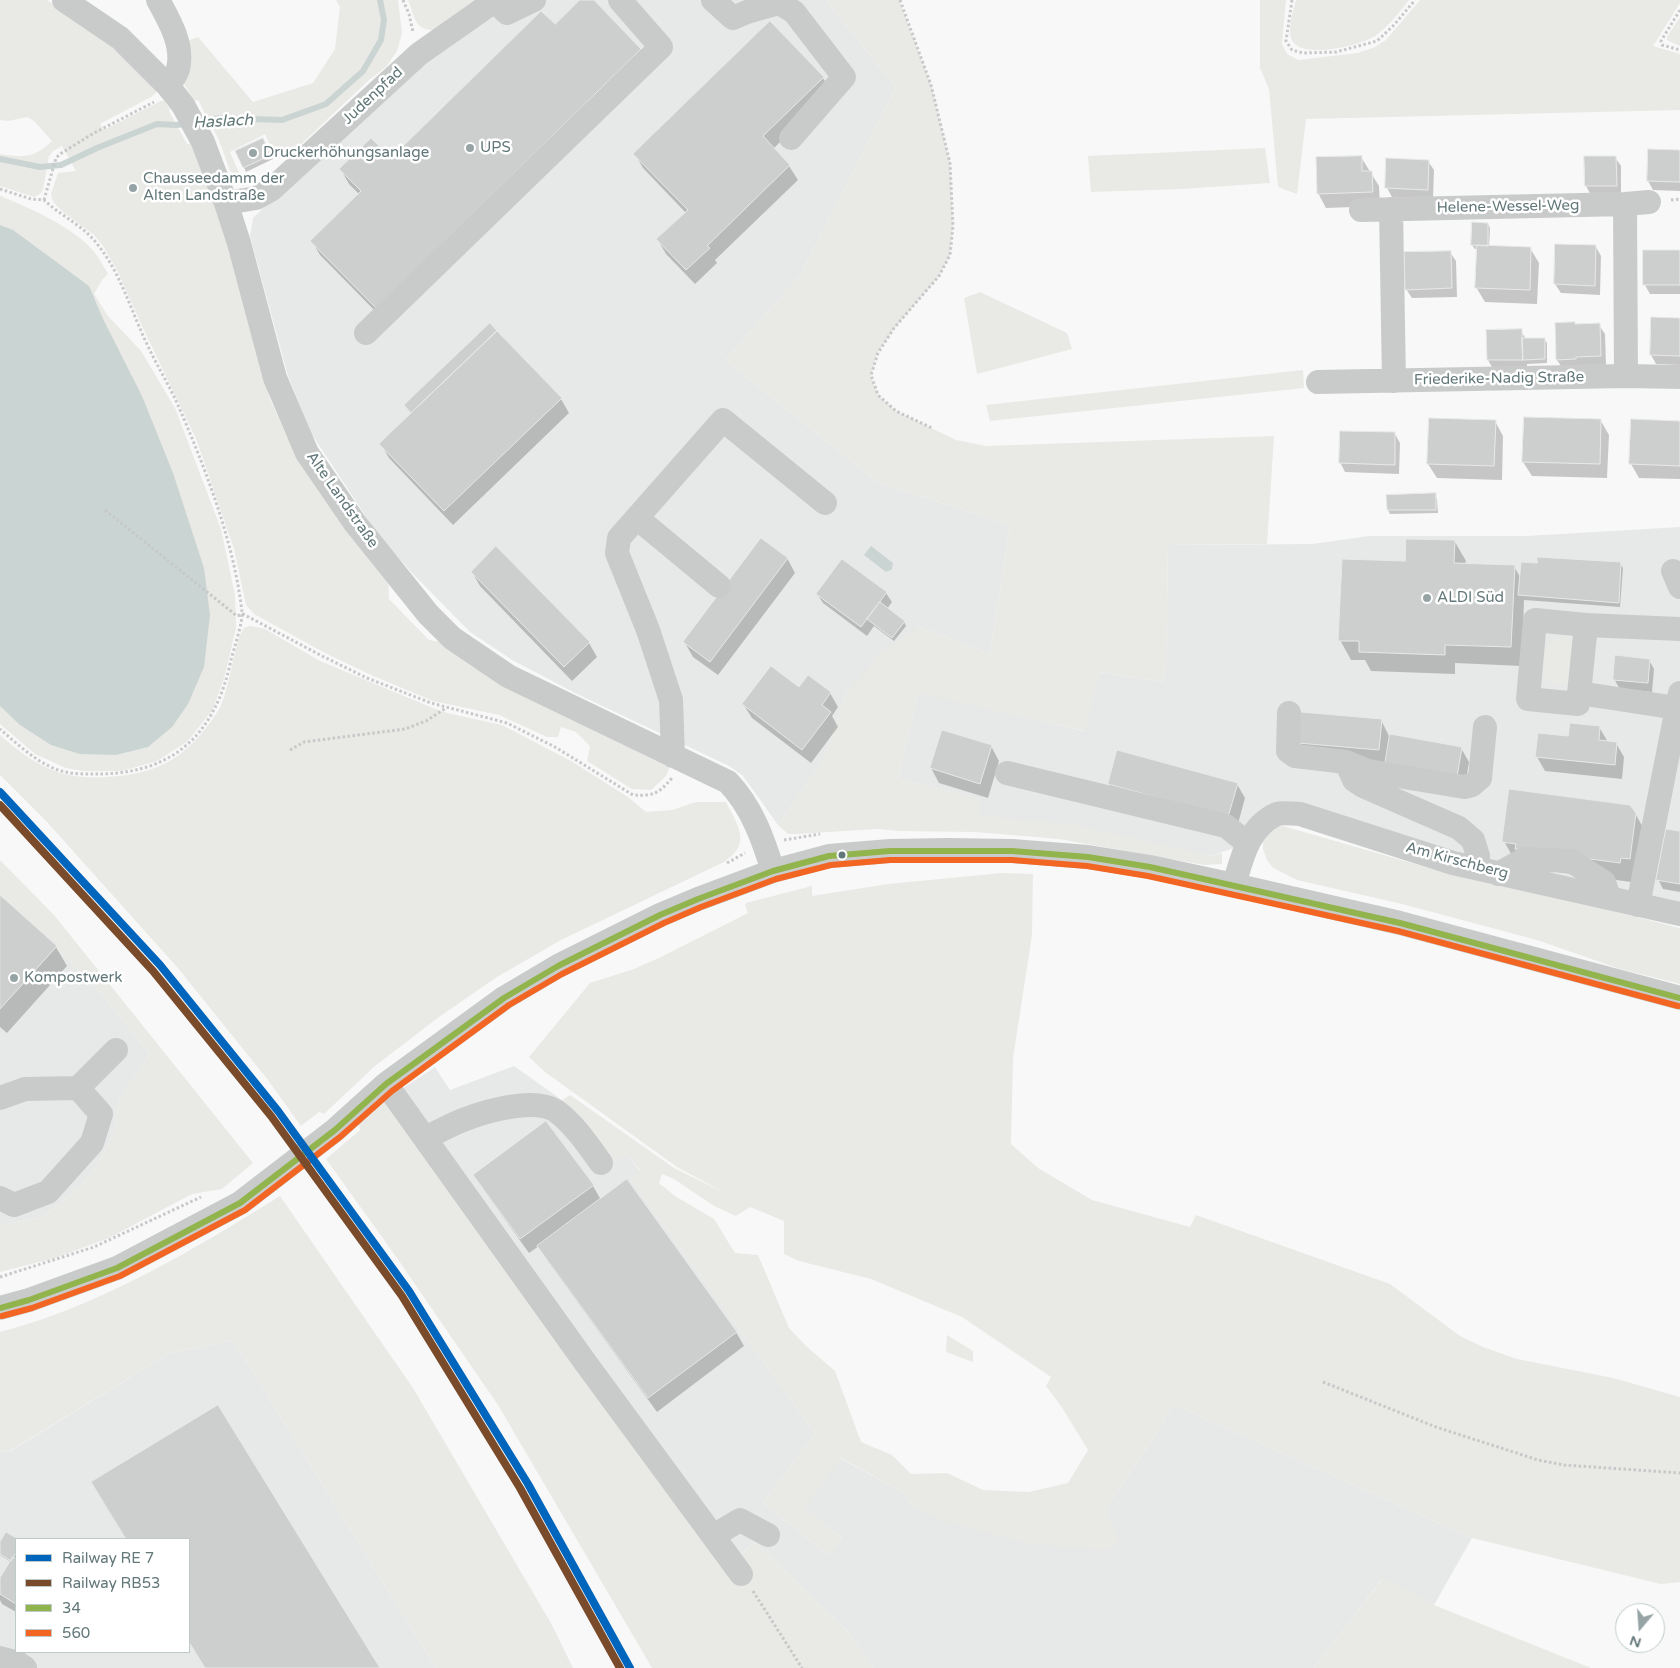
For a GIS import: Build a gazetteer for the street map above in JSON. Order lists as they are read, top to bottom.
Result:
{
  "streets": {
    "street": [
      "Judenpfad",
      "Helene-Wessel-Weg",
      "Friederike-Nadig Straße",
      "Alte Landstraße",
      "Am Kirschberg"
    ]
  },
  "crossings": [
    ["Judenpfad", "Alte Landstraße"]
  ],
  "water": ["Haslach"],
  "places": [
    "UPS",
    "Druckerhöhungsanlage",
    "Chausseedamm der Alten Landstraße",
    "ALDI Süd",
    "Kompostwerk"
  ],
  "lines": ["rail line RB53", "transit line 34", "transit line 560"],
  "legend": [
    "Railway RE 7",
    "Railway RB53",
    "34",
    "560"
  ],
  "north": "bottom"
}
